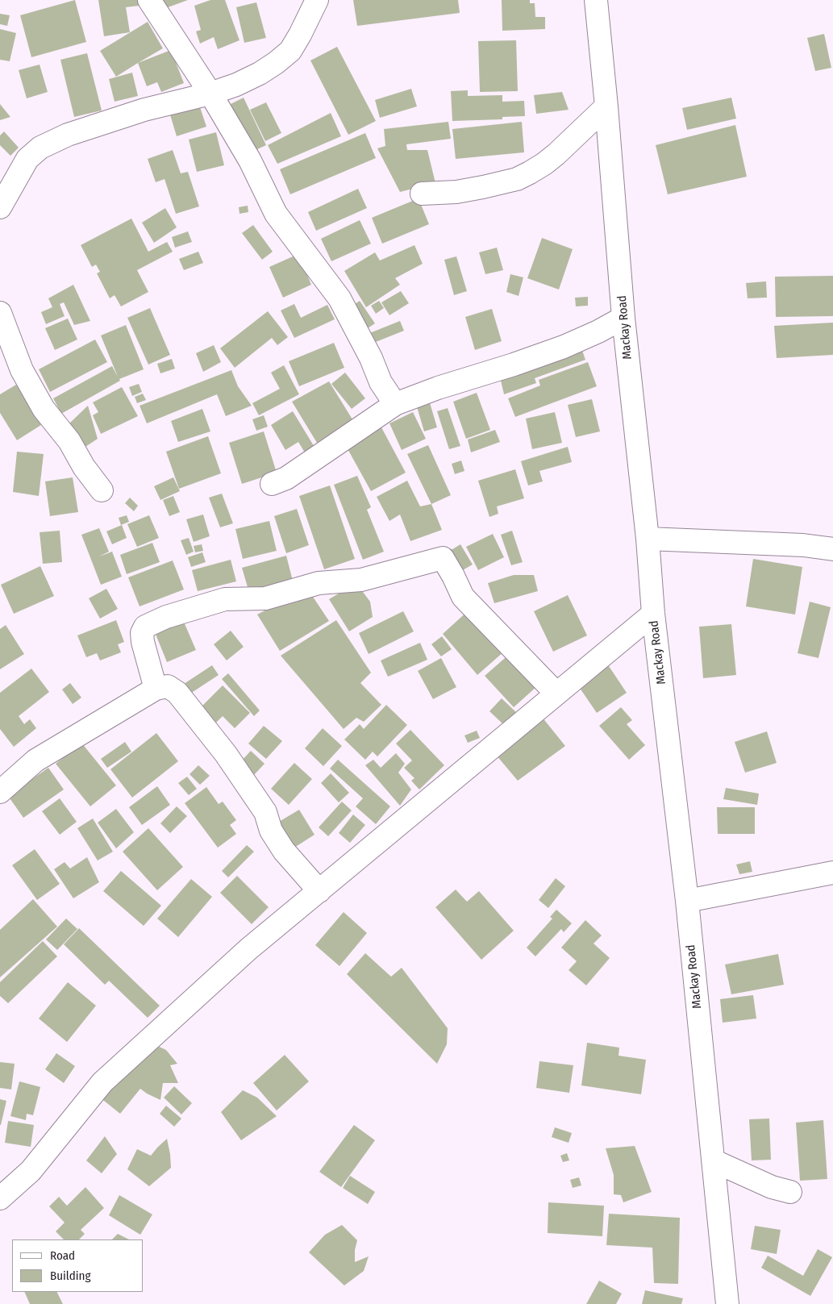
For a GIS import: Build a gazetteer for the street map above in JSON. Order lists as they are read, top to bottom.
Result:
{
  "streets": {
    "street": ["Mackay Road"]
  },
  "legend": ["Road", "Building"]
}
